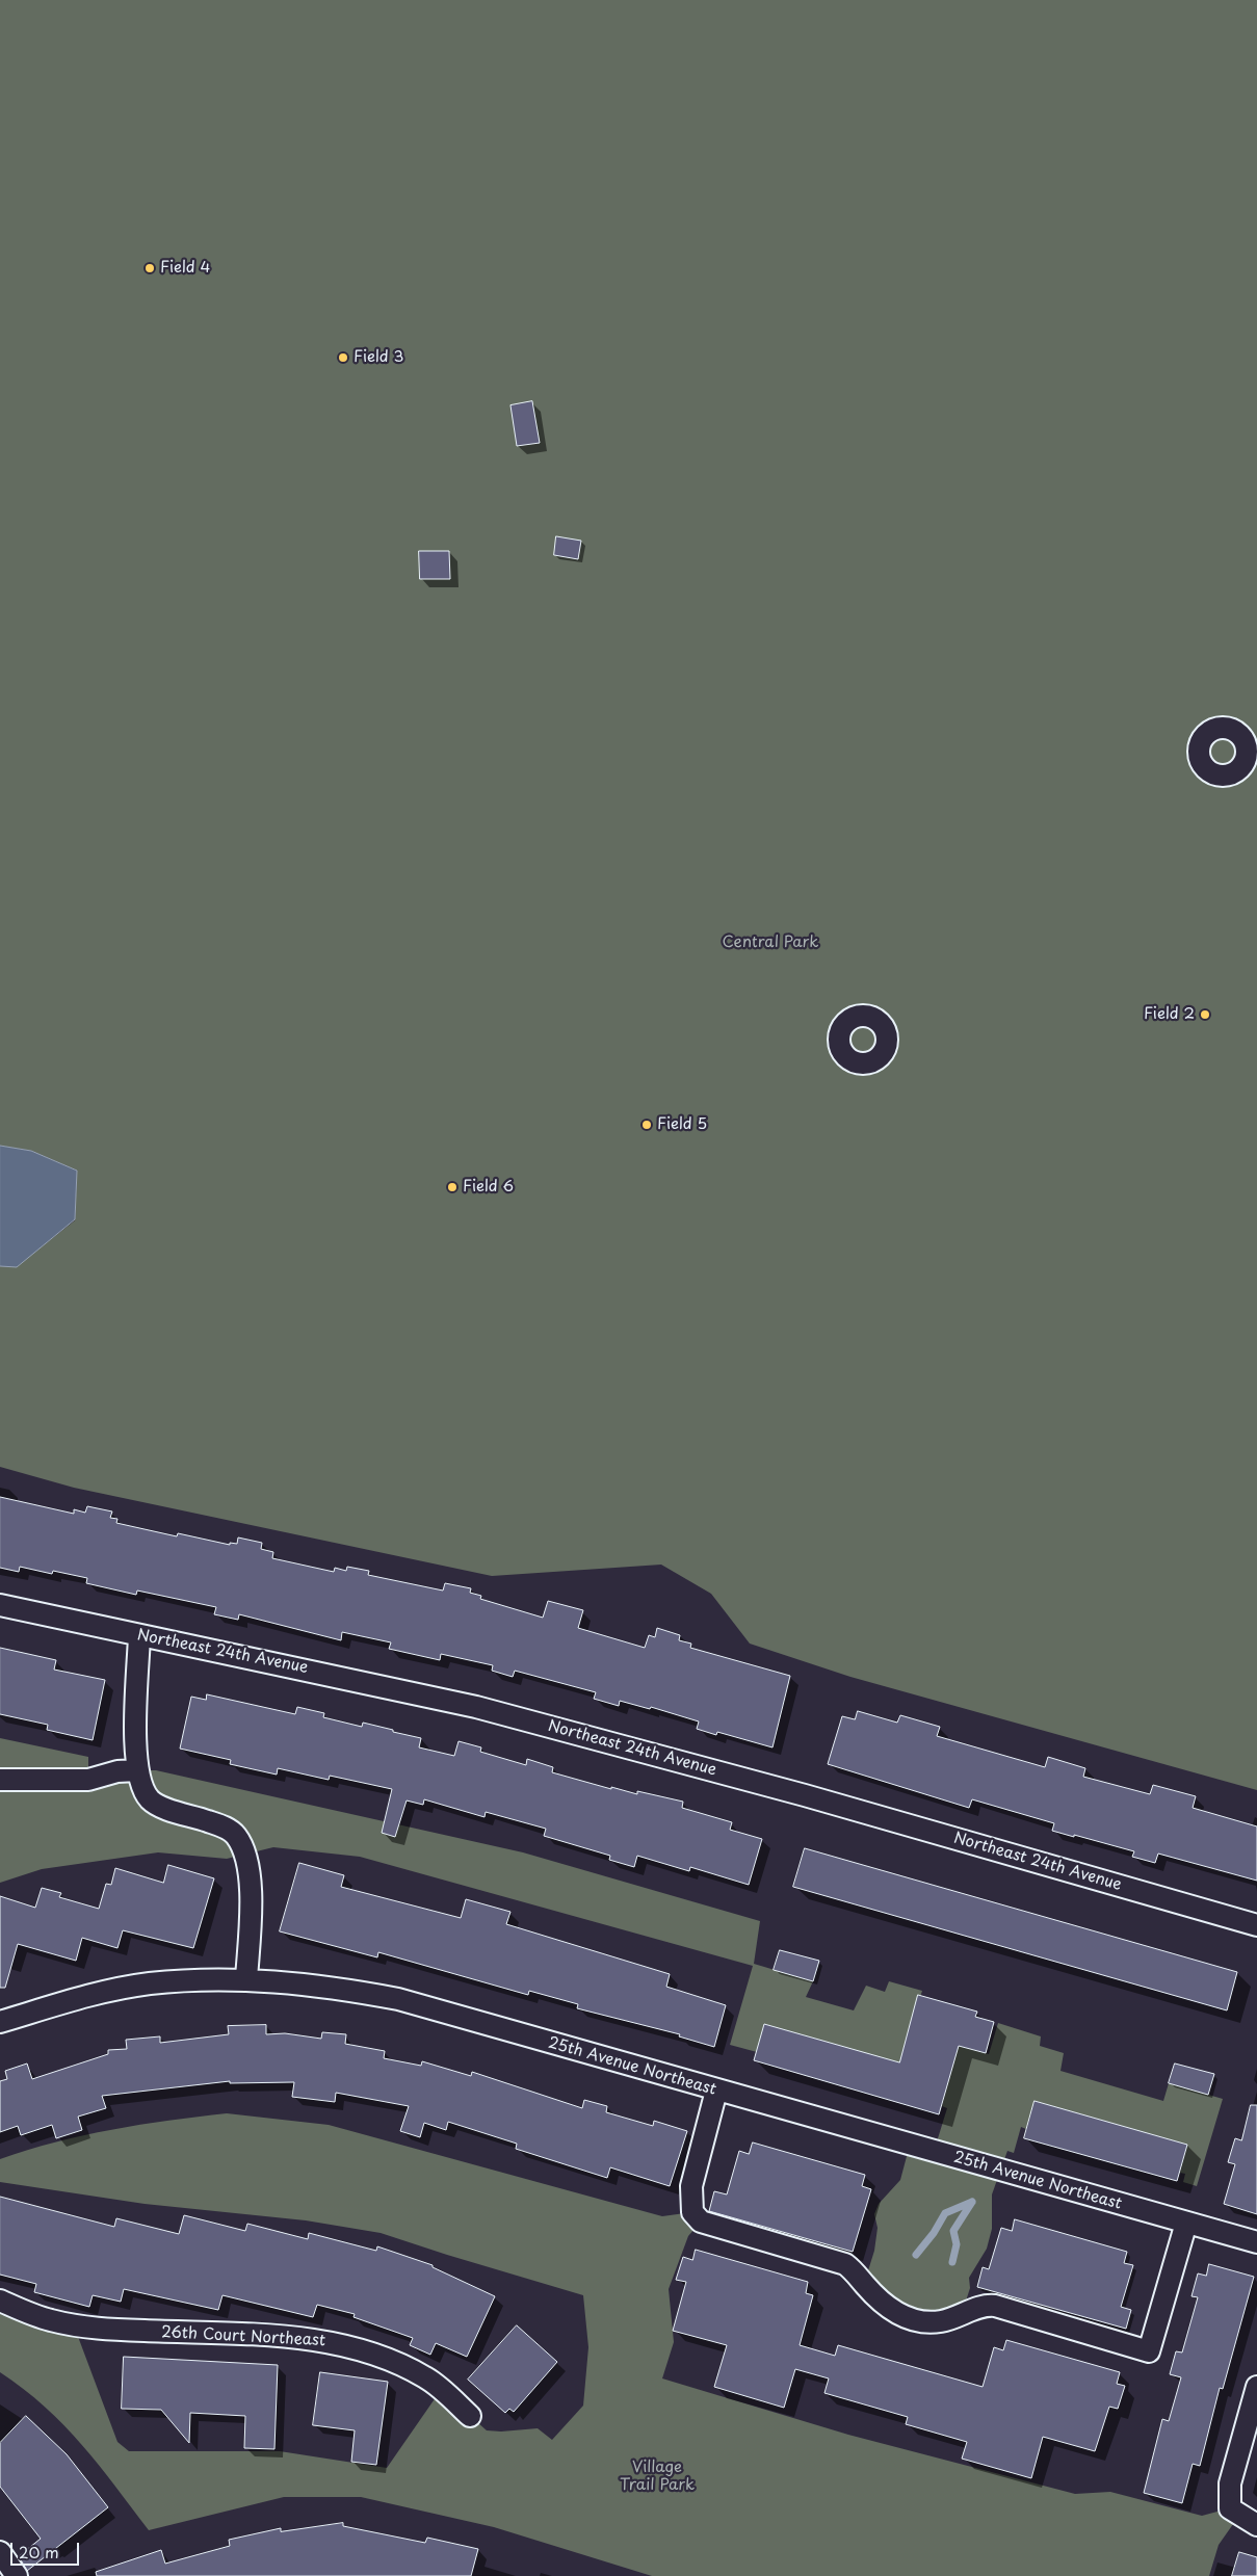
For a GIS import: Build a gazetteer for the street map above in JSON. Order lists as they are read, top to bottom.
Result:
{
  "streets": {
    "street": ["Northeast 24th Avenue", "25th Avenue Northeast", "26th Court Northeast"]
  },
  "parks": ["Central Park", "Village Trail Park"],
  "places": [
    "Field 4",
    "Field 3",
    "Field 2",
    "Field 5",
    "Field 6"
  ],
  "scale_bar": "20 m"
}
